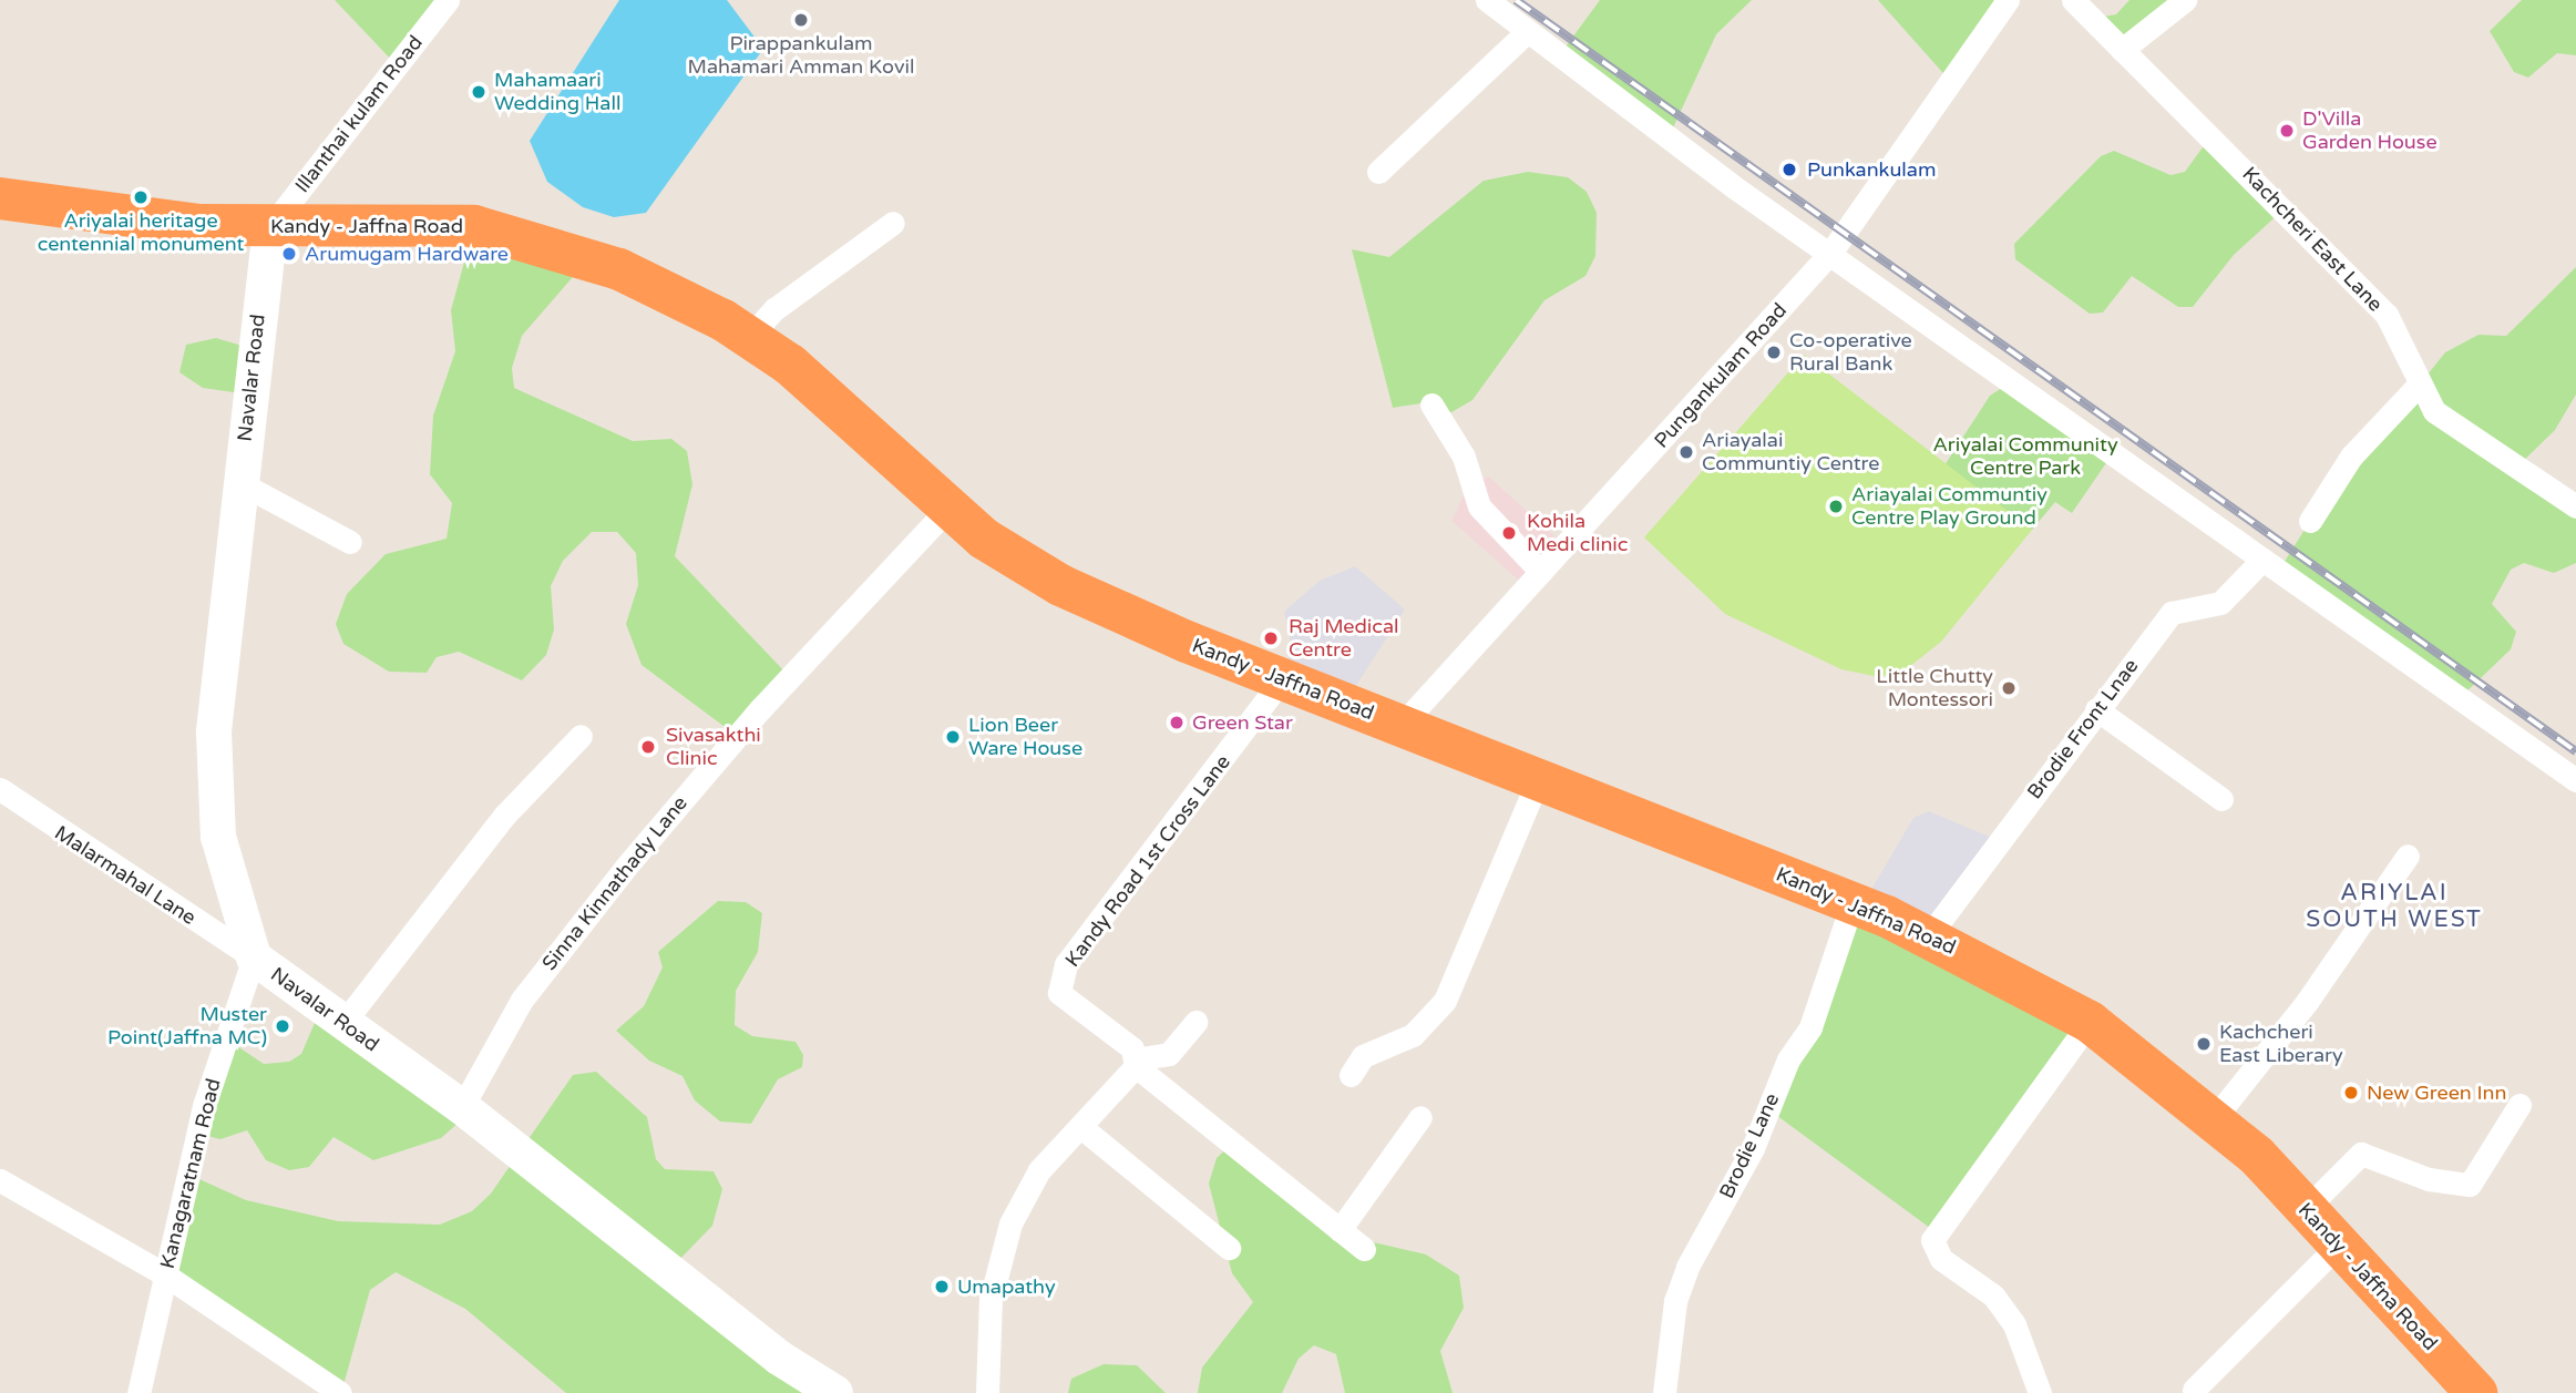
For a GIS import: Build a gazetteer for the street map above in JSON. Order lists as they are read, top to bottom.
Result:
{
  "streets": {
    "highway": ["Kandy - Jaffna Road"],
    "street": [
      "Illanthai kulam Road",
      "Kachcheri East Lane",
      "Pungankulam Road",
      "Navalar Road",
      "Brodie Front Lnae",
      "Kandy Road 1st Cross Lane",
      "Malarmahal Lane",
      "Sinna Kinnathady Lane",
      "Brodie Lane",
      "Kanagaratnam Road"
    ]
  },
  "crossings": [
    ["Illanthai kulam Road", "Kandy - Jaffna Road"],
    ["Illanthai kulam Road", "Navalar Road"],
    ["Kandy - Jaffna Road", "Pungankulam Road"],
    ["Kandy - Jaffna Road", "Navalar Road"],
    ["Kandy - Jaffna Road", "Brodie Front Lnae"],
    ["Kandy - Jaffna Road", "Kandy Road 1st Cross Lane"],
    ["Kandy - Jaffna Road", "Sinna Kinnathady Lane"],
    ["Kandy - Jaffna Road", "Brodie Lane"],
    ["Navalar Road", "Malarmahal Lane"],
    ["Navalar Road", "Sinna Kinnathady Lane"],
    ["Navalar Road", "Kanagaratnam Road"],
    ["Malarmahal Lane", "Kanagaratnam Road"]
  ],
  "districts": ["ARIYLAI SOUTH WEST"],
  "parks": ["Ariyalai Community Centre Park"],
  "places": [
    "Pirappankulam Mahamari Amman Kovil",
    "Mahamaari Wedding Hall",
    "D'Villa Garden House",
    "Punkankulam",
    "Ariyalai heritage centennial monument",
    "Arumugam Hardware",
    "Co-operative Rural Bank",
    "Ariayalai Communtiy Centre",
    "Ariayalai Communtiy Centre Play Ground",
    "Kohila Medi clinic",
    "Raj Medical Centre",
    "Little Chutty Montessori",
    "Green Star",
    "Lion Beer Ware House",
    "Sivasakthi Clinic",
    "Muster Point(Jaffna MC)",
    "Kachcheri East Liberary",
    "New Green Inn",
    "Umapathy"
  ]
}
